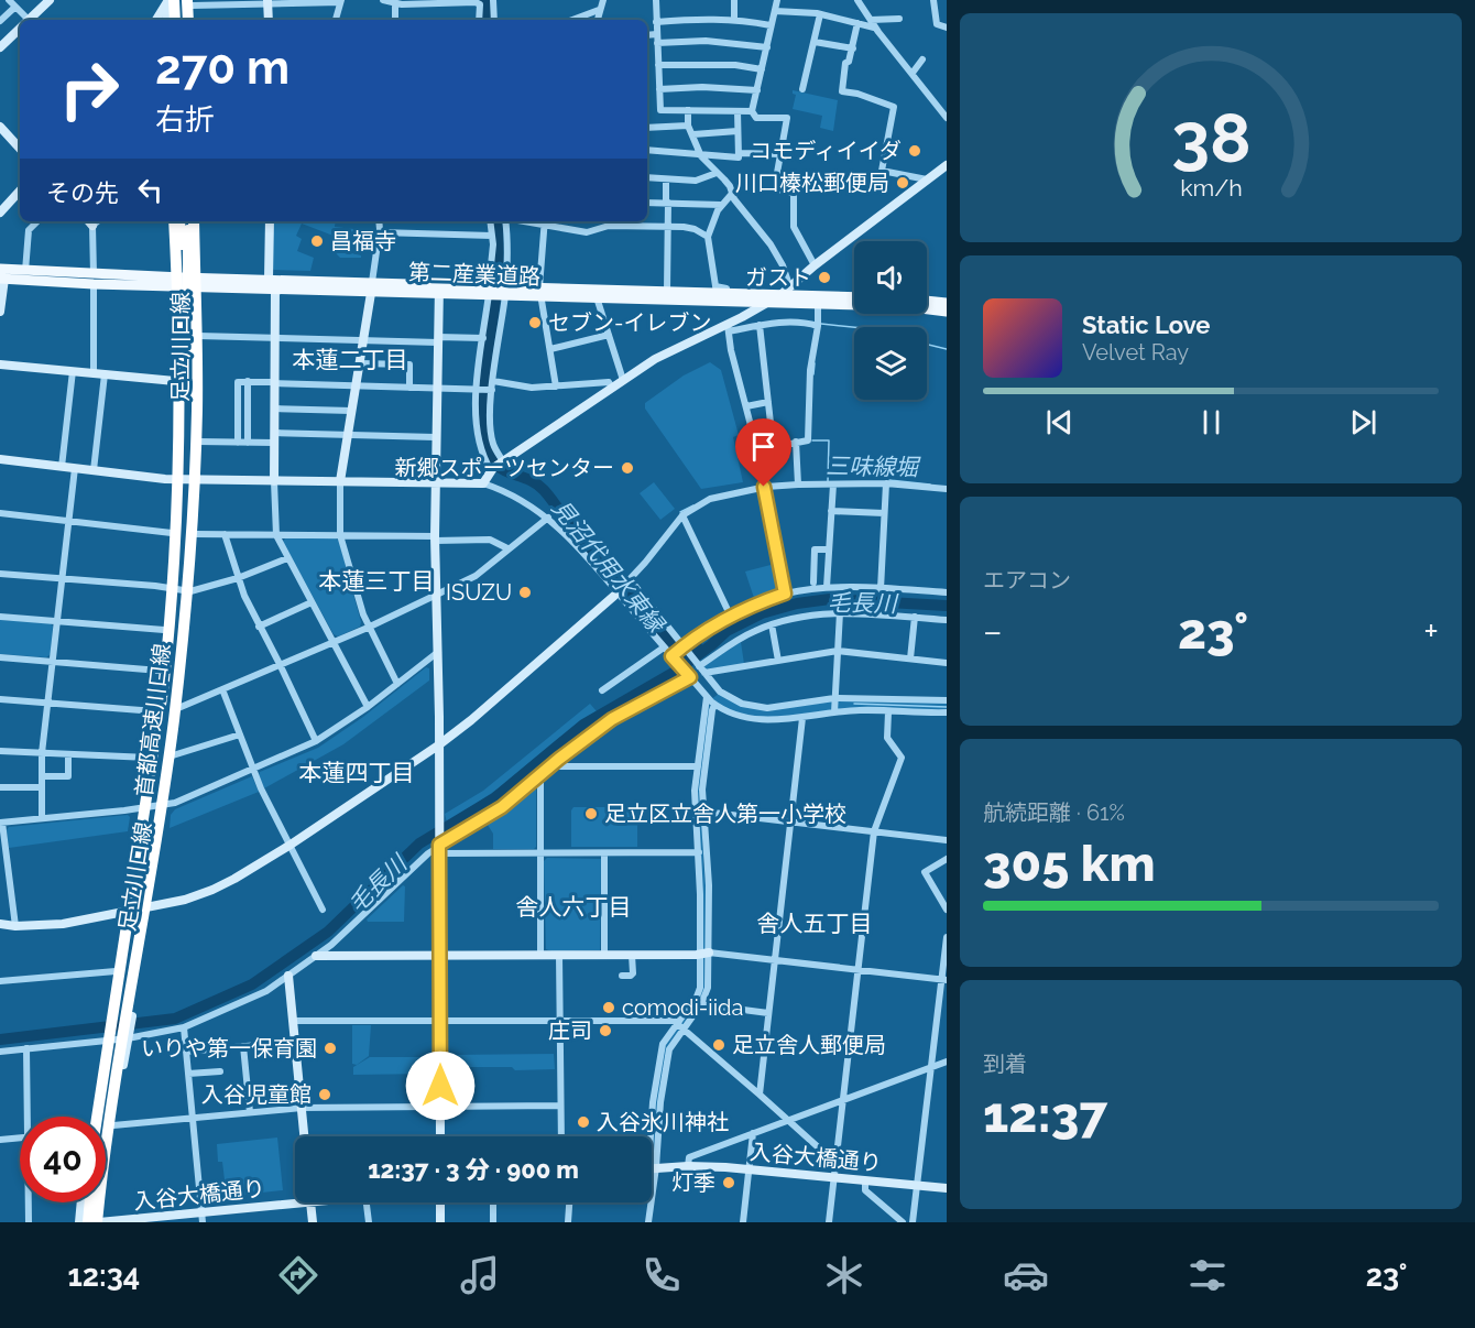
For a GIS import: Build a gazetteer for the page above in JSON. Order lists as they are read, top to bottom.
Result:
{
  "streets": {
    "highway": ["首都高速川口線"],
    "main road": ["第二産業道路"],
    "street": ["足立川口線", "入谷大橋通り"]
  },
  "crossings": [
    ["第二産業道路", "足立川口線"],
    ["足立川口線", "首都高速川口線"],
    ["足立川口線", "入谷大橋通り"],
    ["首都高速川口線", "入谷大橋通り"]
  ],
  "districts": [
    "本蓮二丁目",
    "本蓮三丁目",
    "本蓮四丁目",
    "舎人六丁目",
    "舎人五丁目"
  ],
  "water": ["三味線堀", "見沼代用水東縁", "毛長川"],
  "places": [
    "コモディイイダ",
    "川口榛松郵便局",
    "昌福寺",
    "ガスト",
    "セブン-イレブン",
    "新郷スポーツセンター",
    "ISUZU",
    "足立区立舎人第一小学校",
    "comodi-iida",
    "庄司",
    "足立舎人郵便局",
    "いりや第一保育園",
    "入谷児童館",
    "入谷氷川神社",
    "灯季"
  ],
  "page": {
    "turn": ["270 m", "右折"],
    "then": "その先",
    "song": ["Static Love", "Velvet Ray"],
    "tile": [
      "エアコン",
      ["航続距離 · 61%", "305 km"],
      ["到着", "12:37"]
    ],
    "heat": ["−", "23°", "+"],
    "limit": "40",
    "trip": "12:37 · 3 分 · 900 m",
    "tabs": ["12:34", "23°"],
    "gauge": ["38", "km/h"]
  }
}
